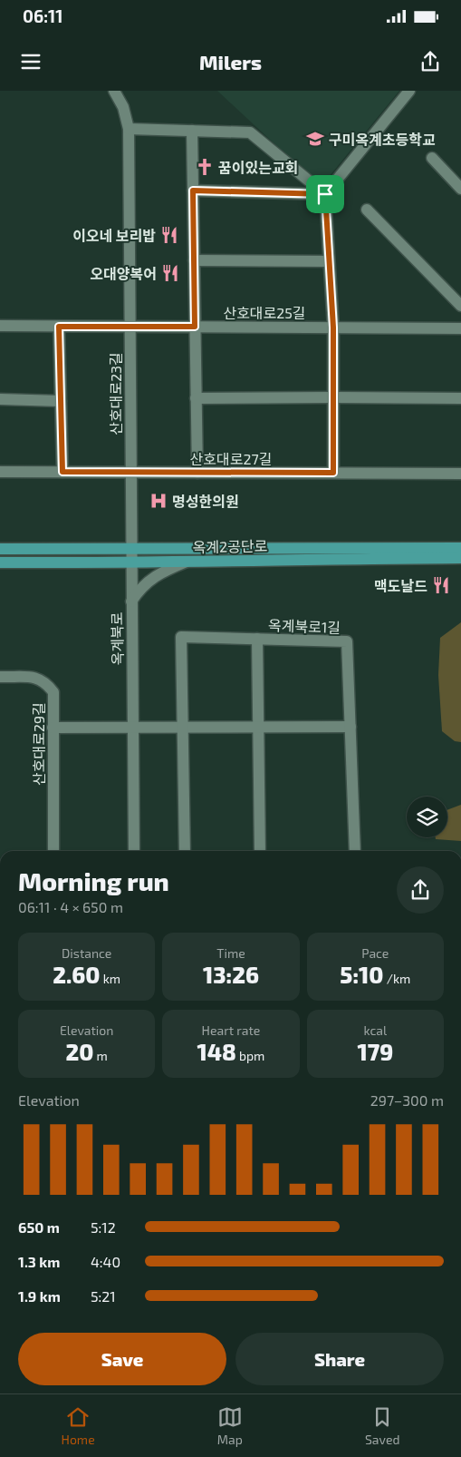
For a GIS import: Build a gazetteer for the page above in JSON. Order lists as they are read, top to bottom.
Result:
{
  "streets": {
    "main road": ["옥계2공단로"],
    "street": [
      "산호대로25길",
      "산호대로23길",
      "산호대로27길",
      "옥계북로1길",
      "옥계북로",
      "산호대로29길"
    ]
  },
  "crossings": [
    ["산호대로25길", "산호대로23길"],
    ["산호대로23길", "산호대로27길"],
    ["산호대로23길", "옥계2공단로"],
    ["산호대로23길", "옥계북로"],
    ["옥계2공단로", "옥계북로"]
  ],
  "places": {
    "school or university": ["구미옥계초등학교"],
    "church": ["꿈이있는교회"],
    "restaurant": ["이오네 보리밥", "오대양복어", "맥도날드"],
    "hospital": ["명성한의원"]
  },
  "page": {
    "status": "06:11",
    "header": "Milers",
    "heading": ["Morning run", "06:11 · 4 × 650 m"],
    "stats": [
      ["Distance", "2.60 km"],
      ["Time", "13:26"],
      ["Pace", "5:10 /km"],
      ["Elevation", "20 m"],
      ["Heart rate", "148 bpm"],
      ["kcal", "179"]
    ],
    "chart": ["Elevation", "297–300 m"],
    "list": [
      {
        "name": "650 m",
        "note": "5:12"
      },
      {
        "name": "1.3 km",
        "note": "4:40"
      },
      {
        "name": "1.9 km",
        "note": "5:21"
      }
    ],
    "buttons": ["Save", "Share"],
    "tabs": ["Home", "Map", "Saved"]
  }
}
